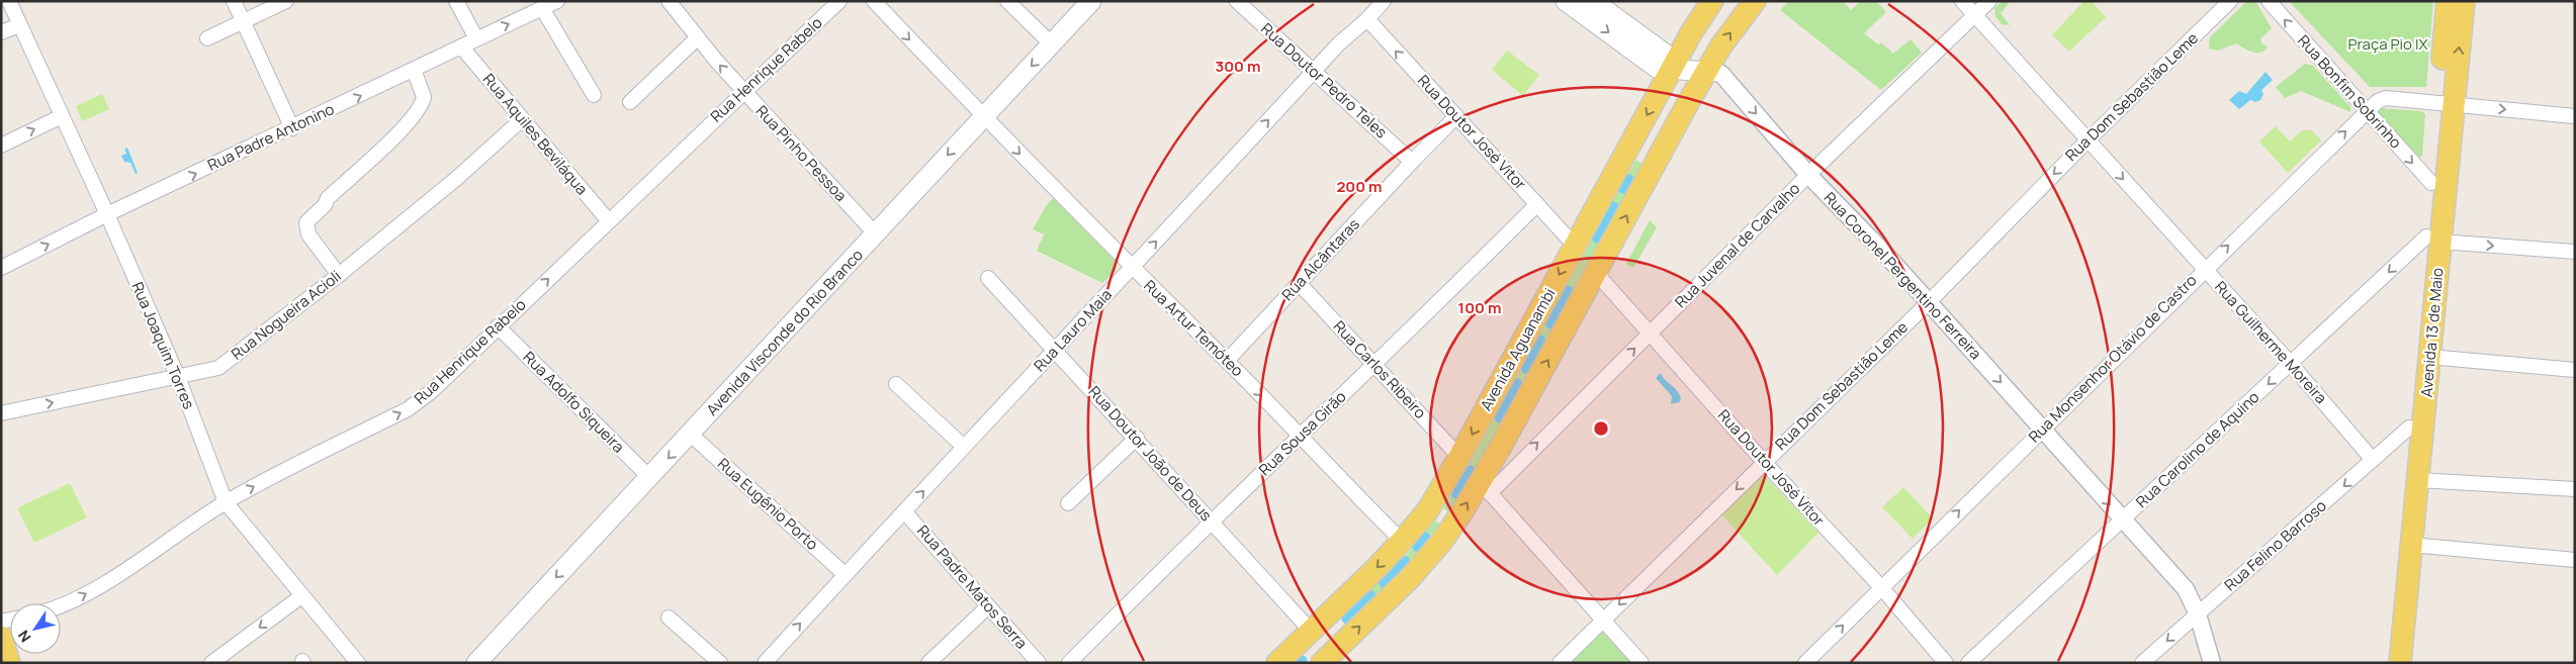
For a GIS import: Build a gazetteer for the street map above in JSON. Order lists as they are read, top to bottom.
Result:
{
  "streets": {
    "main road": [
      "Rua Coronel Pergentino Ferreira",
      "Avenida Visconde do Rio Branco",
      "Avenida 13 de Maio",
      "Avenida Aguanambi"
    ],
    "street": [
      "Rua Henrique Rabelo",
      "Rua Doutor Pedro Teles",
      "Rua Bonfim Sobrinho",
      "Rua Dom Sebastião Leme",
      "Rua Doutor José Vitor",
      "Rua Aquiles Beviláqua",
      "Rua Padre Antonino",
      "Rua Pinho Pessoa",
      "Rua Juvenal de Carvalho",
      "Rua Alcântaras",
      "Rua Nogueira Acioli",
      "Rua Artur Temóteo",
      "Rua Lauro Maia",
      "Rua Guilherme Moreira",
      "Rua Joaquim Torres",
      "Rua Monsenhor Otávio de Castro",
      "Rua Carlos Ribeiro",
      "Rua Adolfo Siqueira",
      "Rua Sousa Girão",
      "Rua Carolino de Aquino",
      "Rua Doutor João de Deus",
      "Rua Eugênio Porto",
      "Rua Felino Barroso",
      "Rua Padre Matos Serra"
    ]
  },
  "crossings": [
    ["Rua Henrique Rabelo", "Rua Aquiles Beviláqua"],
    ["Rua Henrique Rabelo", "Rua Pinho Pessoa"],
    ["Rua Henrique Rabelo", "Rua Joaquim Torres"],
    ["Rua Henrique Rabelo", "Rua Adolfo Siqueira"],
    ["Rua Doutor Pedro Teles", "Rua Alcântaras"],
    ["Rua Doutor Pedro Teles", "Rua Lauro Maia"],
    ["Rua Bonfim Sobrinho", "Avenida 13 de Maio"],
    ["Rua Bonfim Sobrinho", "Rua Monsenhor Otávio de Castro"],
    ["Rua Dom Sebastião Leme", "Rua Doutor José Vitor"],
    ["Rua Dom Sebastião Leme", "Rua Coronel Pergentino Ferreira"],
    ["Rua Dom Sebastião Leme", "Rua Guilherme Moreira"],
    ["Rua Doutor José Vitor", "Rua Juvenal de Carvalho"],
    ["Rua Doutor José Vitor", "Rua Alcântaras"],
    ["Rua Doutor José Vitor", "Rua Lauro Maia"],
    ["Rua Doutor José Vitor", "Avenida Aguanambi"],
    ["Rua Doutor José Vitor", "Rua Monsenhor Otávio de Castro"],
    ["Rua Doutor José Vitor", "Rua Sousa Girão"],
    ["Rua Aquiles Beviláqua", "Rua Padre Antonino"],
    ["Rua Aquiles Beviláqua", "Rua Nogueira Acioli"],
    ["Rua Padre Antonino", "Rua Joaquim Torres"],
    ["Rua Pinho Pessoa", "Avenida Visconde do Rio Branco"],
    ["Rua Juvenal de Carvalho", "Rua Coronel Pergentino Ferreira"],
    ["Rua Juvenal de Carvalho", "Rua Guilherme Moreira"],
    ["Rua Juvenal de Carvalho", "Avenida Aguanambi"],
    ["Rua Alcântaras", "Rua Artur Temóteo"],
    ["Rua Alcântaras", "Rua Carlos Ribeiro"],
    ["Rua Coronel Pergentino Ferreira", "Avenida Aguanambi"],
    ["Rua Coronel Pergentino Ferreira", "Rua Monsenhor Otávio de Castro"],
    ["Rua Coronel Pergentino Ferreira", "Rua Carolino de Aquino"],
    ["Rua Coronel Pergentino Ferreira", "Rua Felino Barroso"],
    ["Rua Nogueira Acioli", "Rua Joaquim Torres"],
    ["Rua Artur Temóteo", "Rua Lauro Maia"],
    ["Rua Artur Temóteo", "Avenida Visconde do Rio Branco"],
    ["Rua Artur Temóteo", "Avenida Aguanambi"],
    ["Rua Artur Temóteo", "Rua Sousa Girão"],
    ["Rua Lauro Maia", "Rua Doutor João de Deus"],
    ["Rua Lauro Maia", "Rua Eugênio Porto"],
    ["Rua Lauro Maia", "Rua Padre Matos Serra"],
    ["Avenida Visconde do Rio Branco", "Rua Adolfo Siqueira"],
    ["Avenida Visconde do Rio Branco", "Rua Eugênio Porto"],
    ["Avenida 13 de Maio", "Rua Monsenhor Otávio de Castro"],
    ["Avenida 13 de Maio", "Rua Carolino de Aquino"],
    ["Avenida 13 de Maio", "Rua Felino Barroso"],
    ["Rua Guilherme Moreira", "Rua Monsenhor Otávio de Castro"],
    ["Rua Guilherme Moreira", "Rua Carolino de Aquino"],
    ["Rua Guilherme Moreira", "Rua Felino Barroso"],
    ["Avenida Aguanambi", "Rua Carlos Ribeiro"],
    ["Avenida Aguanambi", "Rua Doutor João de Deus"],
    ["Rua Carlos Ribeiro", "Rua Sousa Girão"],
    ["Rua Sousa Girão", "Rua Doutor João de Deus"]
  ],
  "one_way": [
    "Rua Henrique Rabelo",
    "Rua Dom Sebastião Leme",
    "Rua Padre Antonino",
    "Rua Coronel Pergentino Ferreira",
    "Rua Artur Temóteo",
    "Rua Lauro Maia",
    "Avenida Visconde do Rio Branco",
    "Rua Monsenhor Otávio de Castro",
    "Rua Carolino de Aquino",
    "Rua Felino Barroso"
  ],
  "parks": ["Praça Pio IX"],
  "north": "bottom left",
  "rings": ["300 m", "200 m", "100 m"]
}
